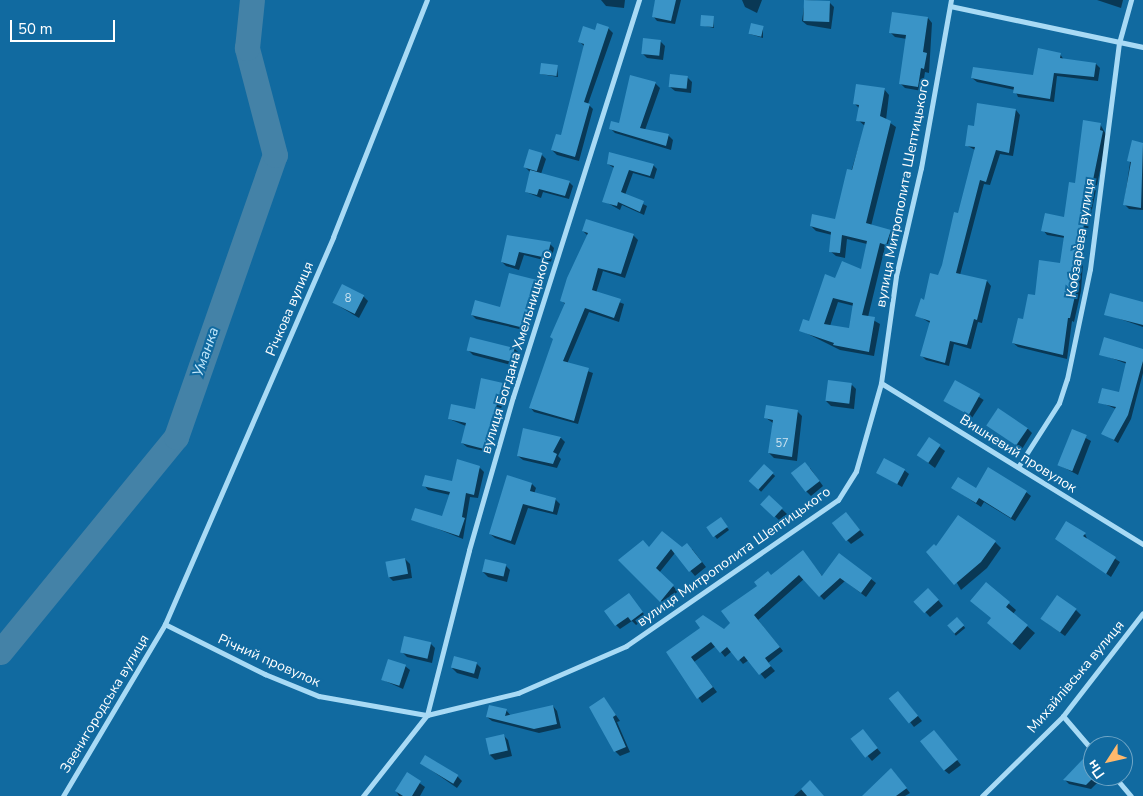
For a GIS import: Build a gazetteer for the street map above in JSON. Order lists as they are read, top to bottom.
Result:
{
  "streets": {
    "street": [
      "вулиця Митрополита Шептицького",
      "Кобзарèва вулиця",
      "Річкова вулиця",
      "вулиця Богдана Хмельницького",
      "Вишневий провулок",
      "Річний провулок",
      "Михайлівська вулиця",
      "Звенигородська вулиця"
    ]
  },
  "crossings": [
    ["вулиця Митрополита Шептицького", "вулиця Богдана Хмельницького"],
    ["вулиця Митрополита Шептицького", "Вишневий провулок"],
    ["вулиця Митрополита Шептицького", "Річний провулок"],
    ["Кобзарèва вулиця", "Вишневий провулок"],
    ["Річкова вулиця", "Річний провулок"],
    ["Річкова вулиця", "Звенигородська вулиця"],
    ["вулиця Богдана Хмельницького", "Річний провулок"],
    ["Річний провулок", "Звенигородська вулиця"]
  ],
  "water": ["Уманка"],
  "house_numbers": ["8", "57"],
  "scale_bar": "50 m",
  "north": "bottom left"
}
